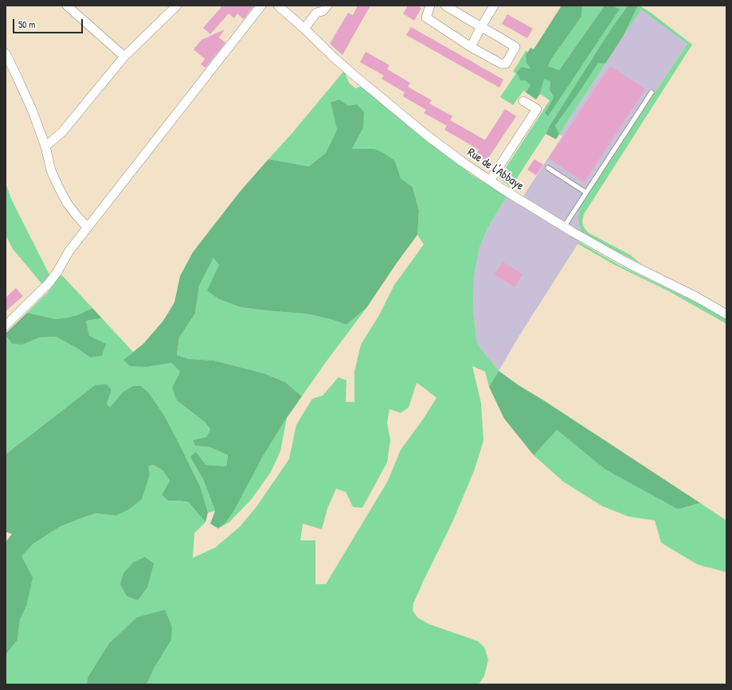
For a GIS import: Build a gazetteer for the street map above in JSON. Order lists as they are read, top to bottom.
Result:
{
  "streets": {
    "street": ["Rue de l'Abbaye"]
  },
  "scale_bar": "50 m"
}
